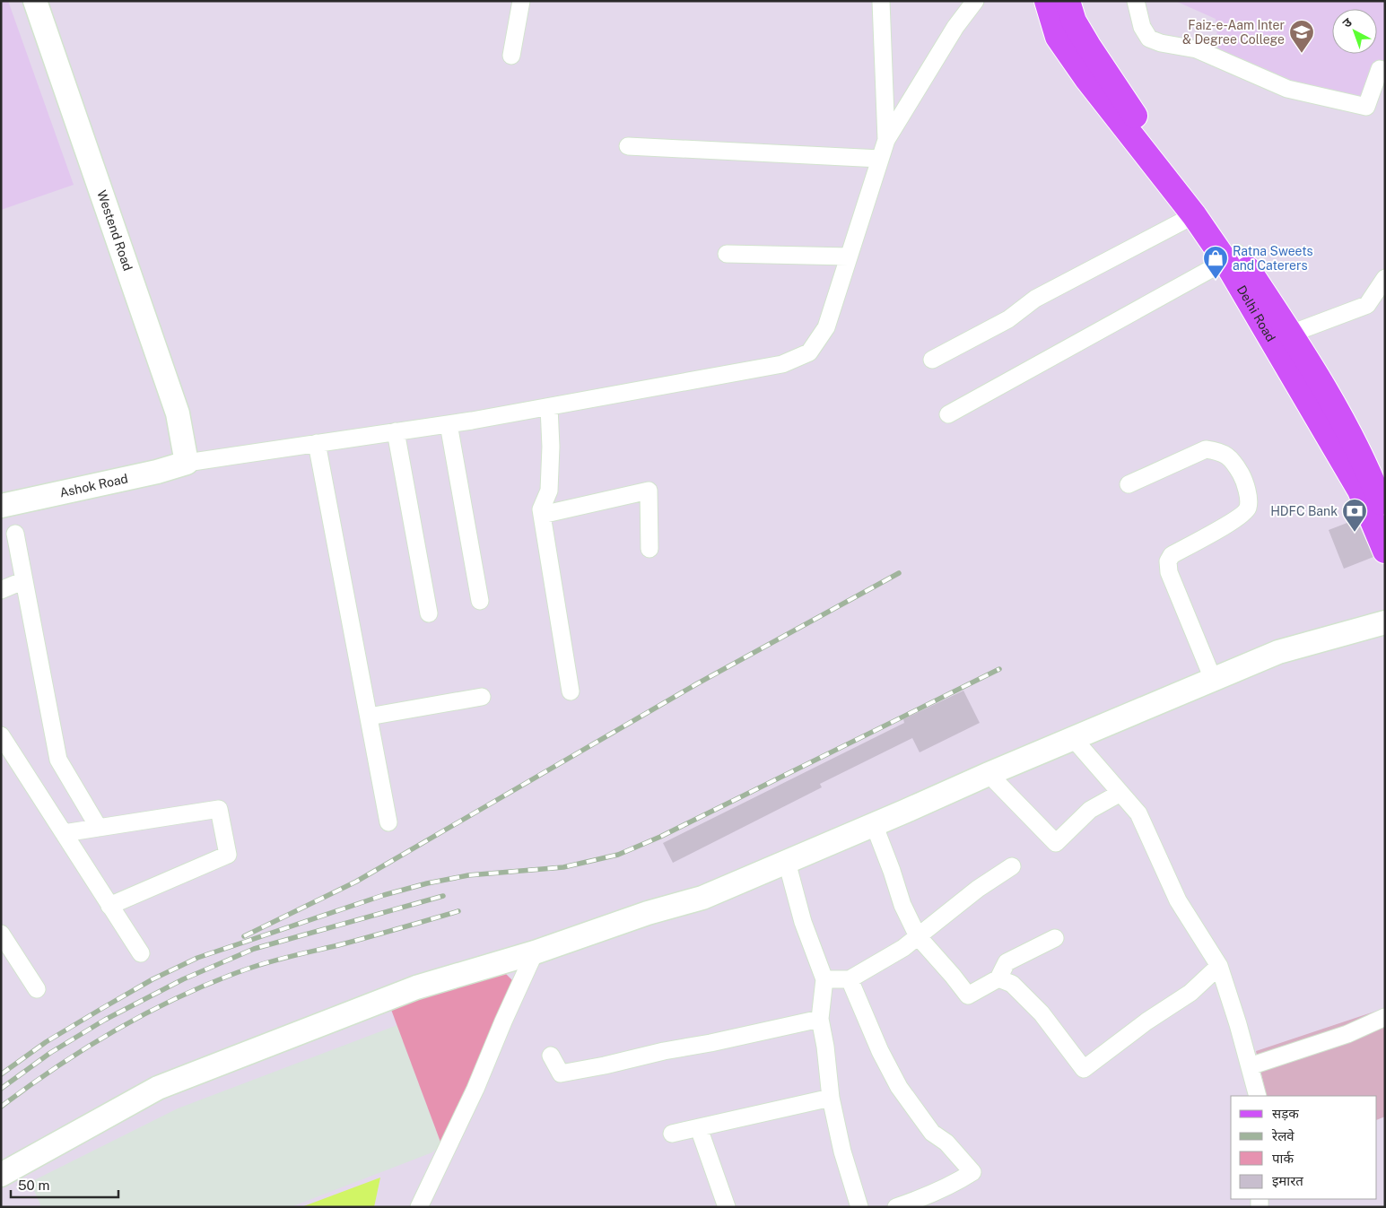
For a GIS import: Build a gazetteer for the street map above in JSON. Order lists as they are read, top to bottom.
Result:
{
  "streets": {
    "main road": ["Delhi Road"],
    "street": ["Westend Road", "Ashok Road"]
  },
  "crossings": [
    ["Westend Road", "Ashok Road"]
  ],
  "places": {
    "school or university": ["Faiz-e-Aam Inter & Degree College"],
    "shop": ["Ratna Sweets and Caterers"],
    "bank": ["HDFC Bank"]
  },
  "legend": [
    "सड़क",
    "रेलवे",
    "पार्क",
    "इमारत"
  ],
  "scale_bar": "50 m",
  "north": "top left"
}
